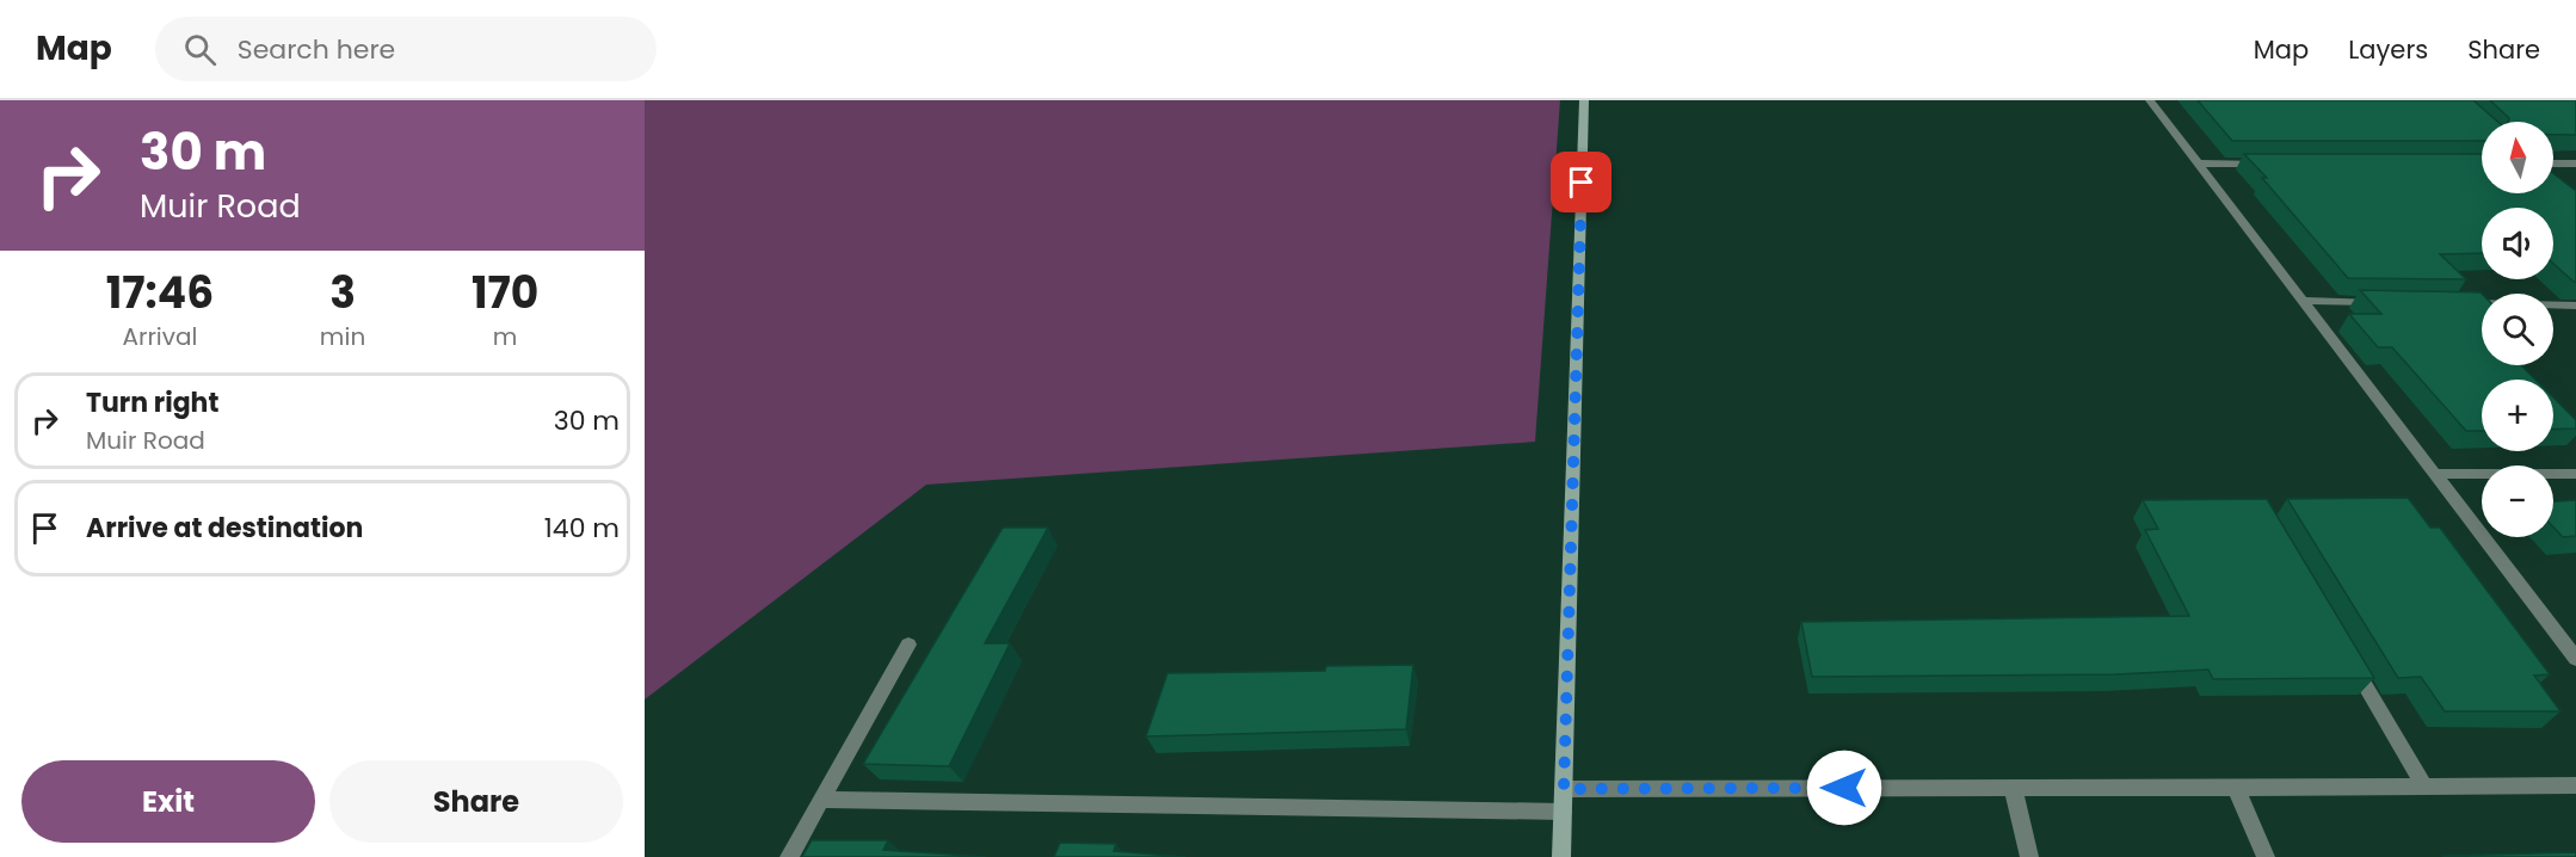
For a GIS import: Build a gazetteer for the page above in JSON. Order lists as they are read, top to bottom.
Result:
{
  "north": "top",
  "page": {
    "header": "Map",
    "search": "Search here",
    "nav": ["Map", "Layers", "Share"],
    "turn": ["30 m", "Muir Road"],
    "map_buttons": ["+", "−"],
    "eta": [
      "17:46",
      "Arrival",
      "3",
      "min",
      "170",
      "m"
    ],
    "list": [
      {
        "name": "Turn right",
        "note": "Muir Road",
        "value": "30 m"
      },
      {
        "name": "Arrive at destination",
        "value": "140 m"
      }
    ],
    "buttons": ["Exit", "Share"]
  }
}
